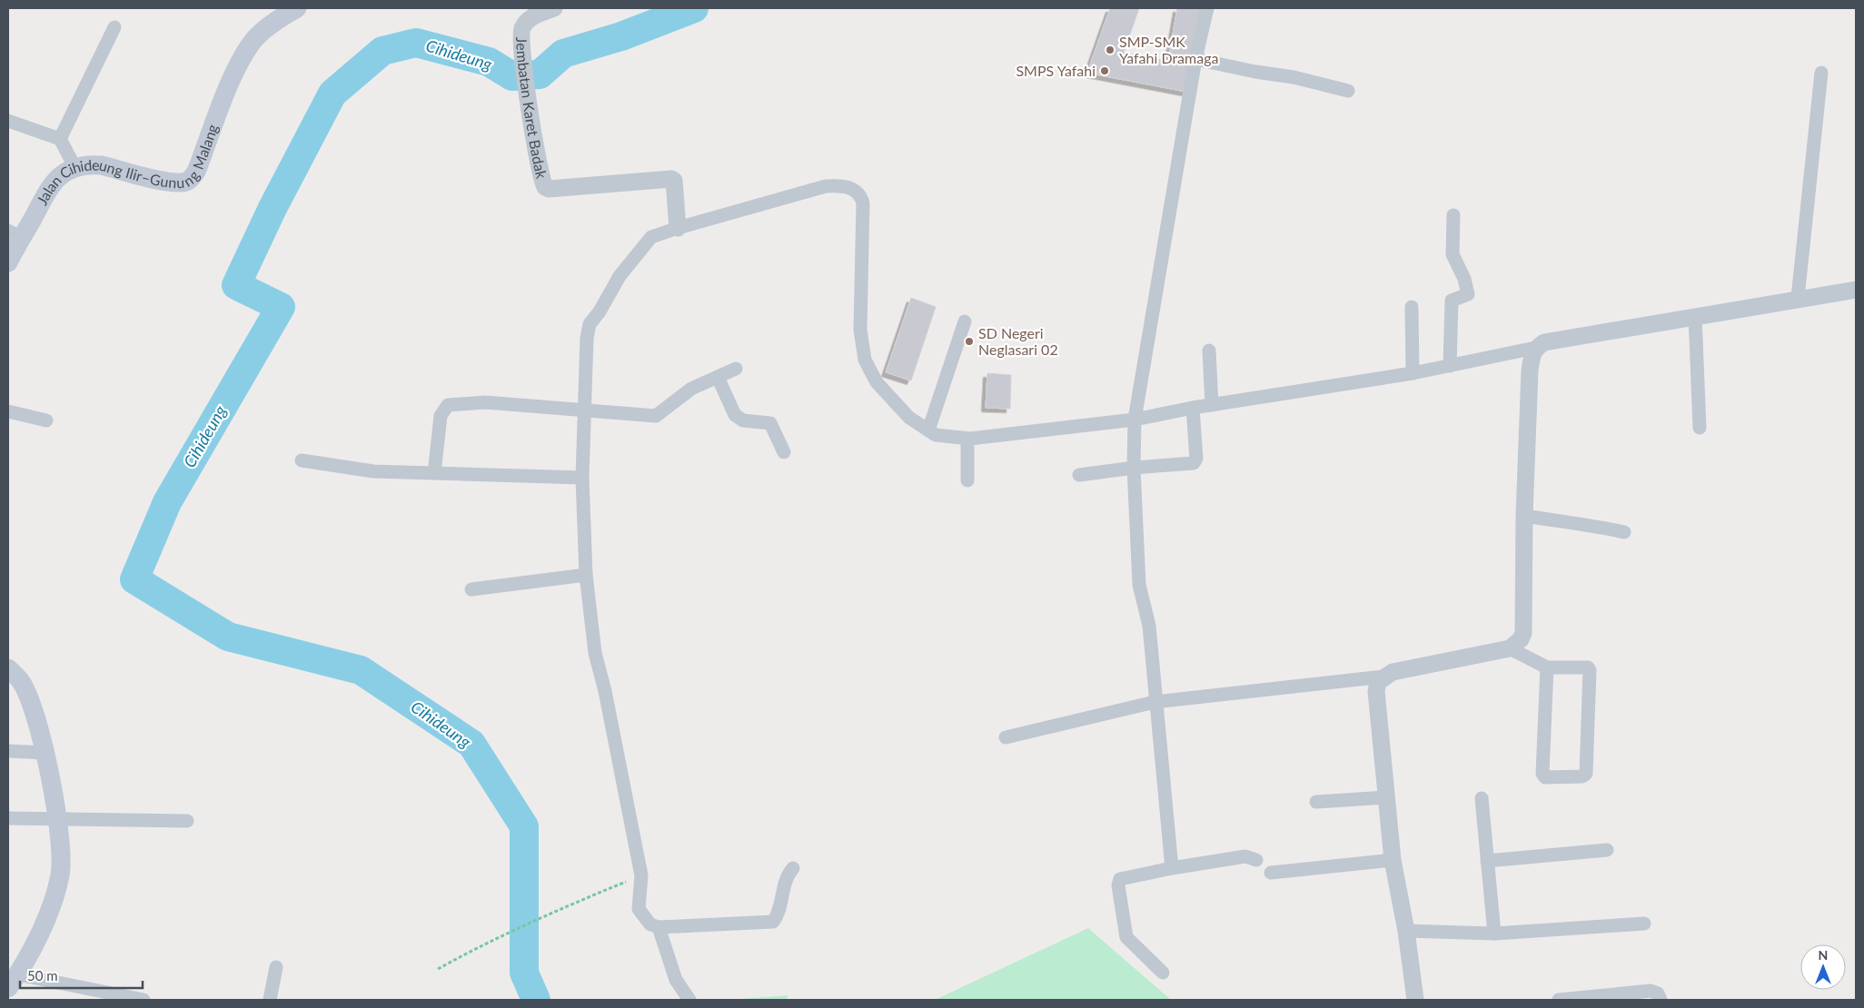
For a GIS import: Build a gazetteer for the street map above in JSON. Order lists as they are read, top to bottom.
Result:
{
  "streets": {
    "main road": ["Jalan Cihideung Ilir–Gunung Malang"],
    "street": ["Jembatan Karet Badak"]
  },
  "water": ["Cihideung"],
  "places": ["SMP-SMK Yafahi Dramaga", "SMPS Yafahi", "SD Negeri Neglasari 02"],
  "scale_bar": "50 m",
  "north": "top"
}
